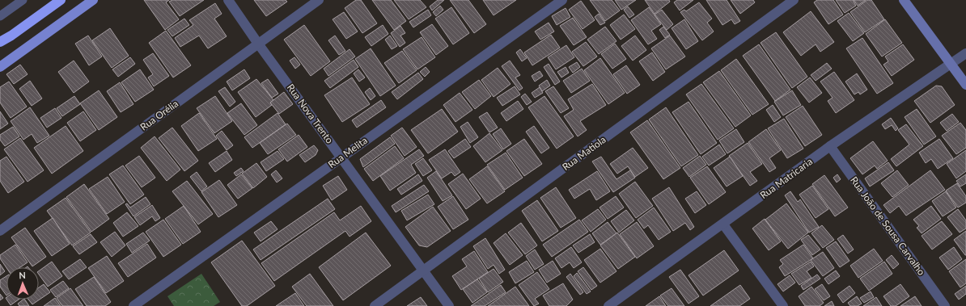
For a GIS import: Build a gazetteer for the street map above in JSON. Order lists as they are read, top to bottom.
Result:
{
  "streets": {
    "street": [
      "Rua Nova Trento",
      "Rua Orélia",
      "Rua Melita",
      "Rua Matiola",
      "Rua Matricaria",
      "Rua João de Sousa Carvalho"
    ]
  },
  "crossings": [
    ["Rua Nova Trento", "Rua Orélia"],
    ["Rua Nova Trento", "Rua Melita"],
    ["Rua Nova Trento", "Rua Matiola"],
    ["Rua Matricaria", "Rua João de Sousa Carvalho"]
  ],
  "north": "top"
}
